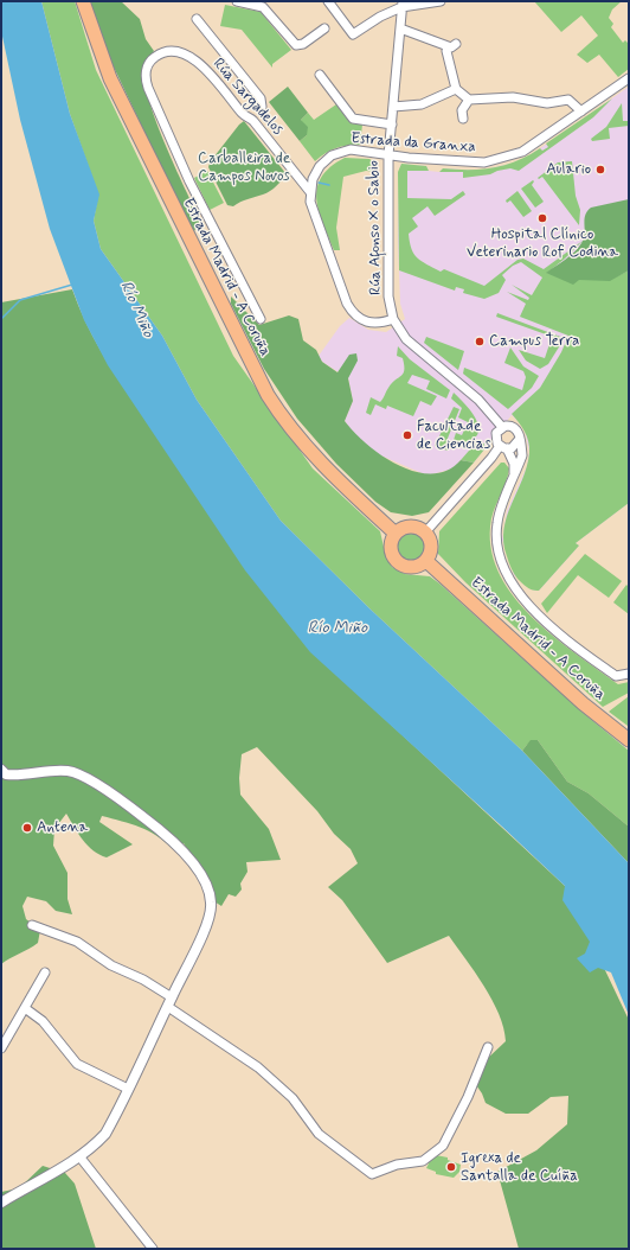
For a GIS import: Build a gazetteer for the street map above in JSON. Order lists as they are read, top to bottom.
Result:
{
  "streets": {
    "highway": ["Estrada Madrid - A Coruña"],
    "street": ["Rúa Sargadelos", "Estrada da Granxa", "Rúa Afonso X o Sabio"]
  },
  "crossings": [
    ["Rúa Sargadelos", "Estrada da Granxa"],
    ["Estrada da Granxa", "Rúa Afonso X o Sabio"]
  ],
  "water": ["Río Miño"],
  "parks": ["Carballeira de Campos Novos"],
  "places": [
    "Aulario",
    "Hospital Clínico Veterinario Rof Codina",
    "Campus Terra",
    "Facultade de Ciencias",
    "Antena",
    "Igrexa de Santalla de Cuíña"
  ]
}
